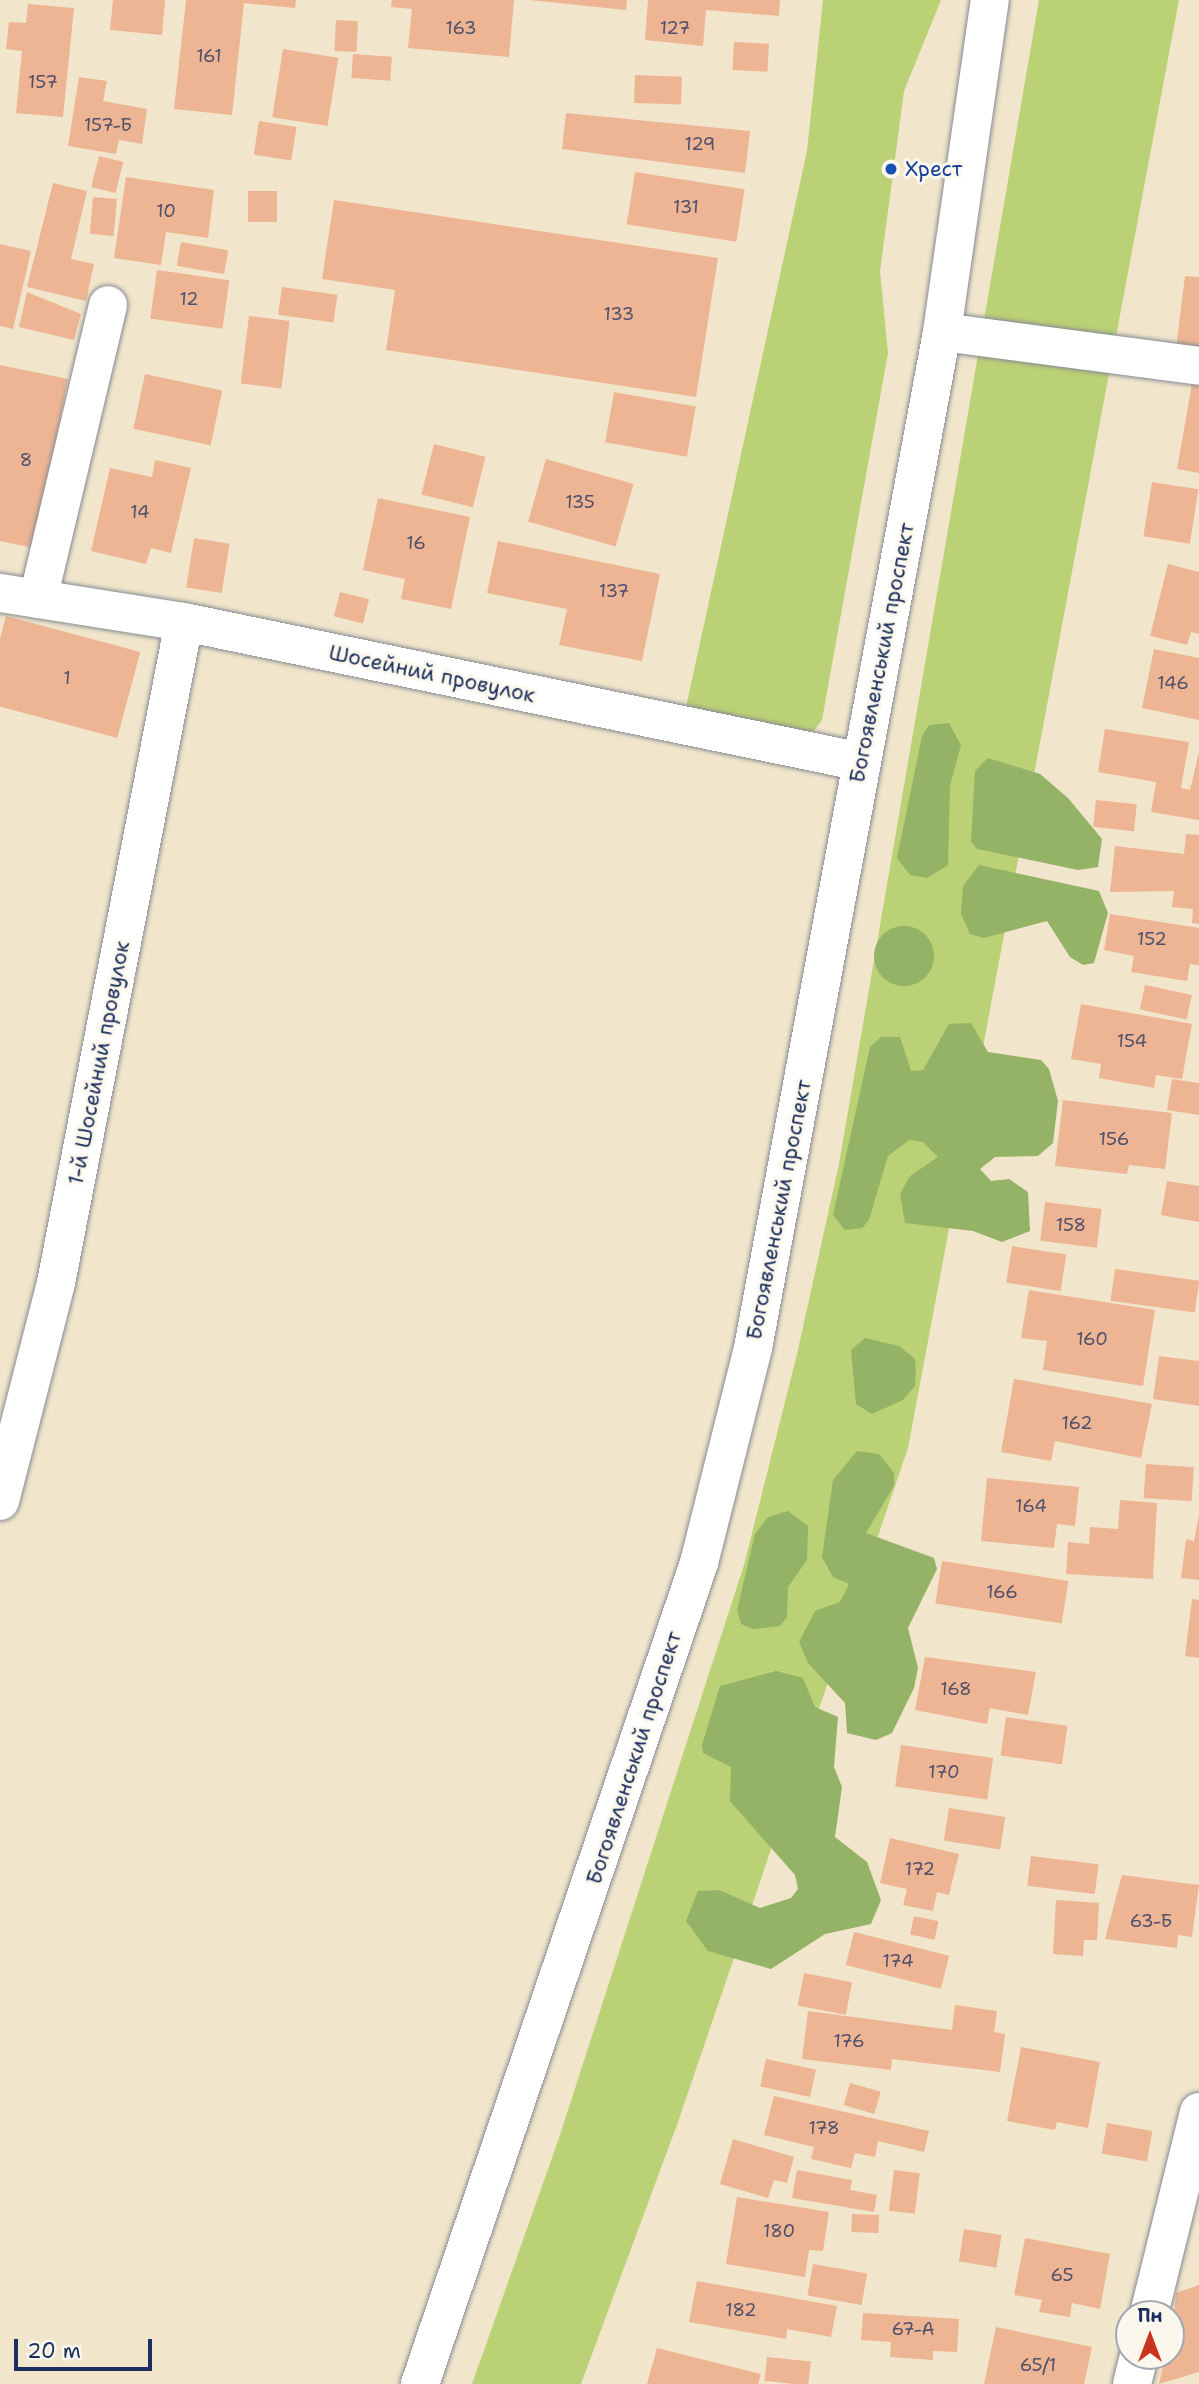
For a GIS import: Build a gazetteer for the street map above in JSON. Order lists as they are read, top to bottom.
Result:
{
  "streets": {
    "main road": ["Богоявленський проспект", "Шосейний провулок", "1-й Шосейний провулок"]
  },
  "crossings": [
    ["Богоявленський проспект", "Шосейний провулок"],
    ["Шосейний провулок", "1-й Шосейний провулок"]
  ],
  "places": ["Хрест"],
  "house_numbers": [
    "163",
    "127",
    "161",
    "157",
    "157-Б",
    "129",
    "131",
    "10",
    "12",
    "133",
    "8",
    "135",
    "14",
    "16",
    "137",
    "1",
    "146",
    "152",
    "154",
    "156",
    "158",
    "160",
    "162",
    "164",
    "166",
    "168",
    "170",
    "172",
    "63-Б",
    "174",
    "176",
    "178",
    "180",
    "65",
    "182",
    "67-А",
    "65/1"
  ],
  "scale_bar": "20 m",
  "north": "top"
}
